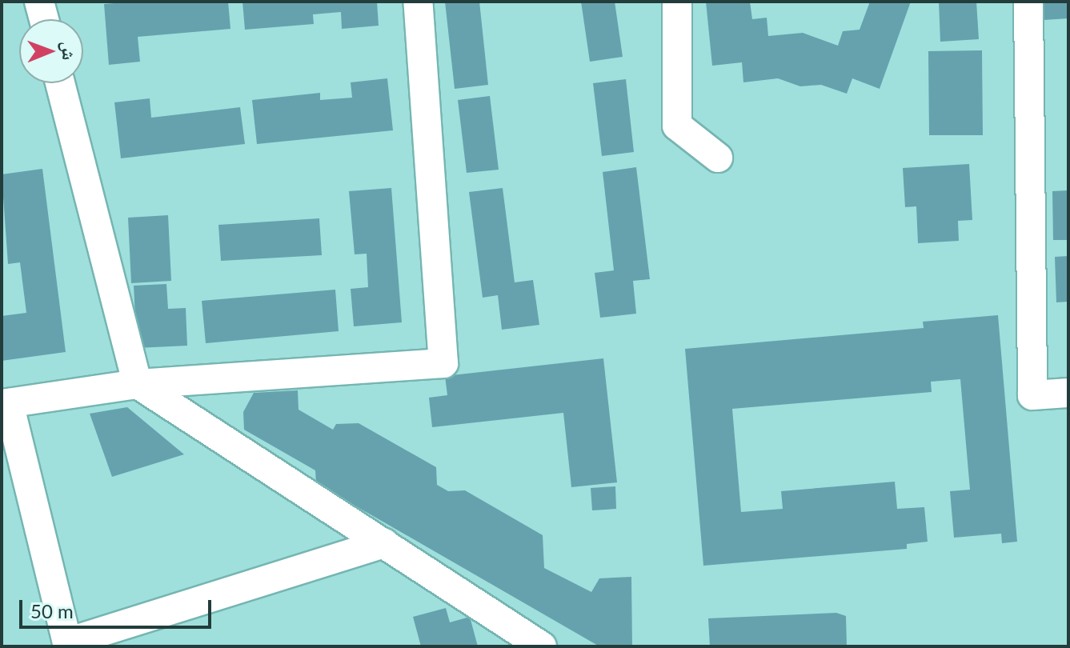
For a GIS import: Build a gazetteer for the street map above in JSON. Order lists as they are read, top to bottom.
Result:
{
  "scale_bar": "50 m",
  "north": "right"
}
